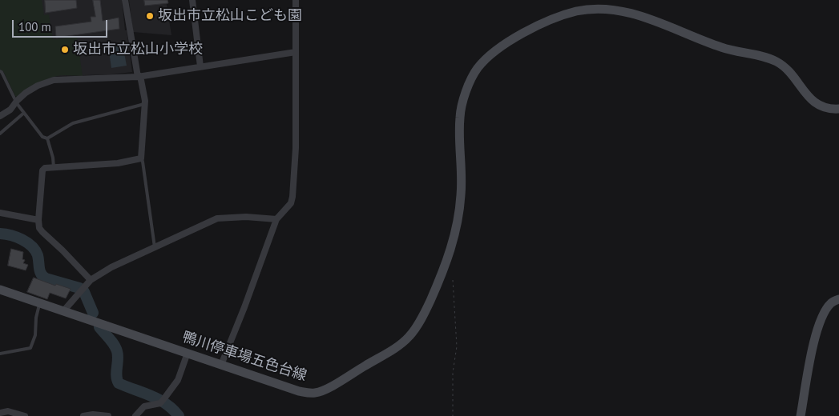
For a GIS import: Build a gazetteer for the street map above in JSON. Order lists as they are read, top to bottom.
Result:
{
  "streets": {
    "main road": ["鴨川停車場五色台線"]
  },
  "places": ["坂出市立松山こども園", "坂出市立松山小学校"],
  "scale_bar": "100 m"
}
